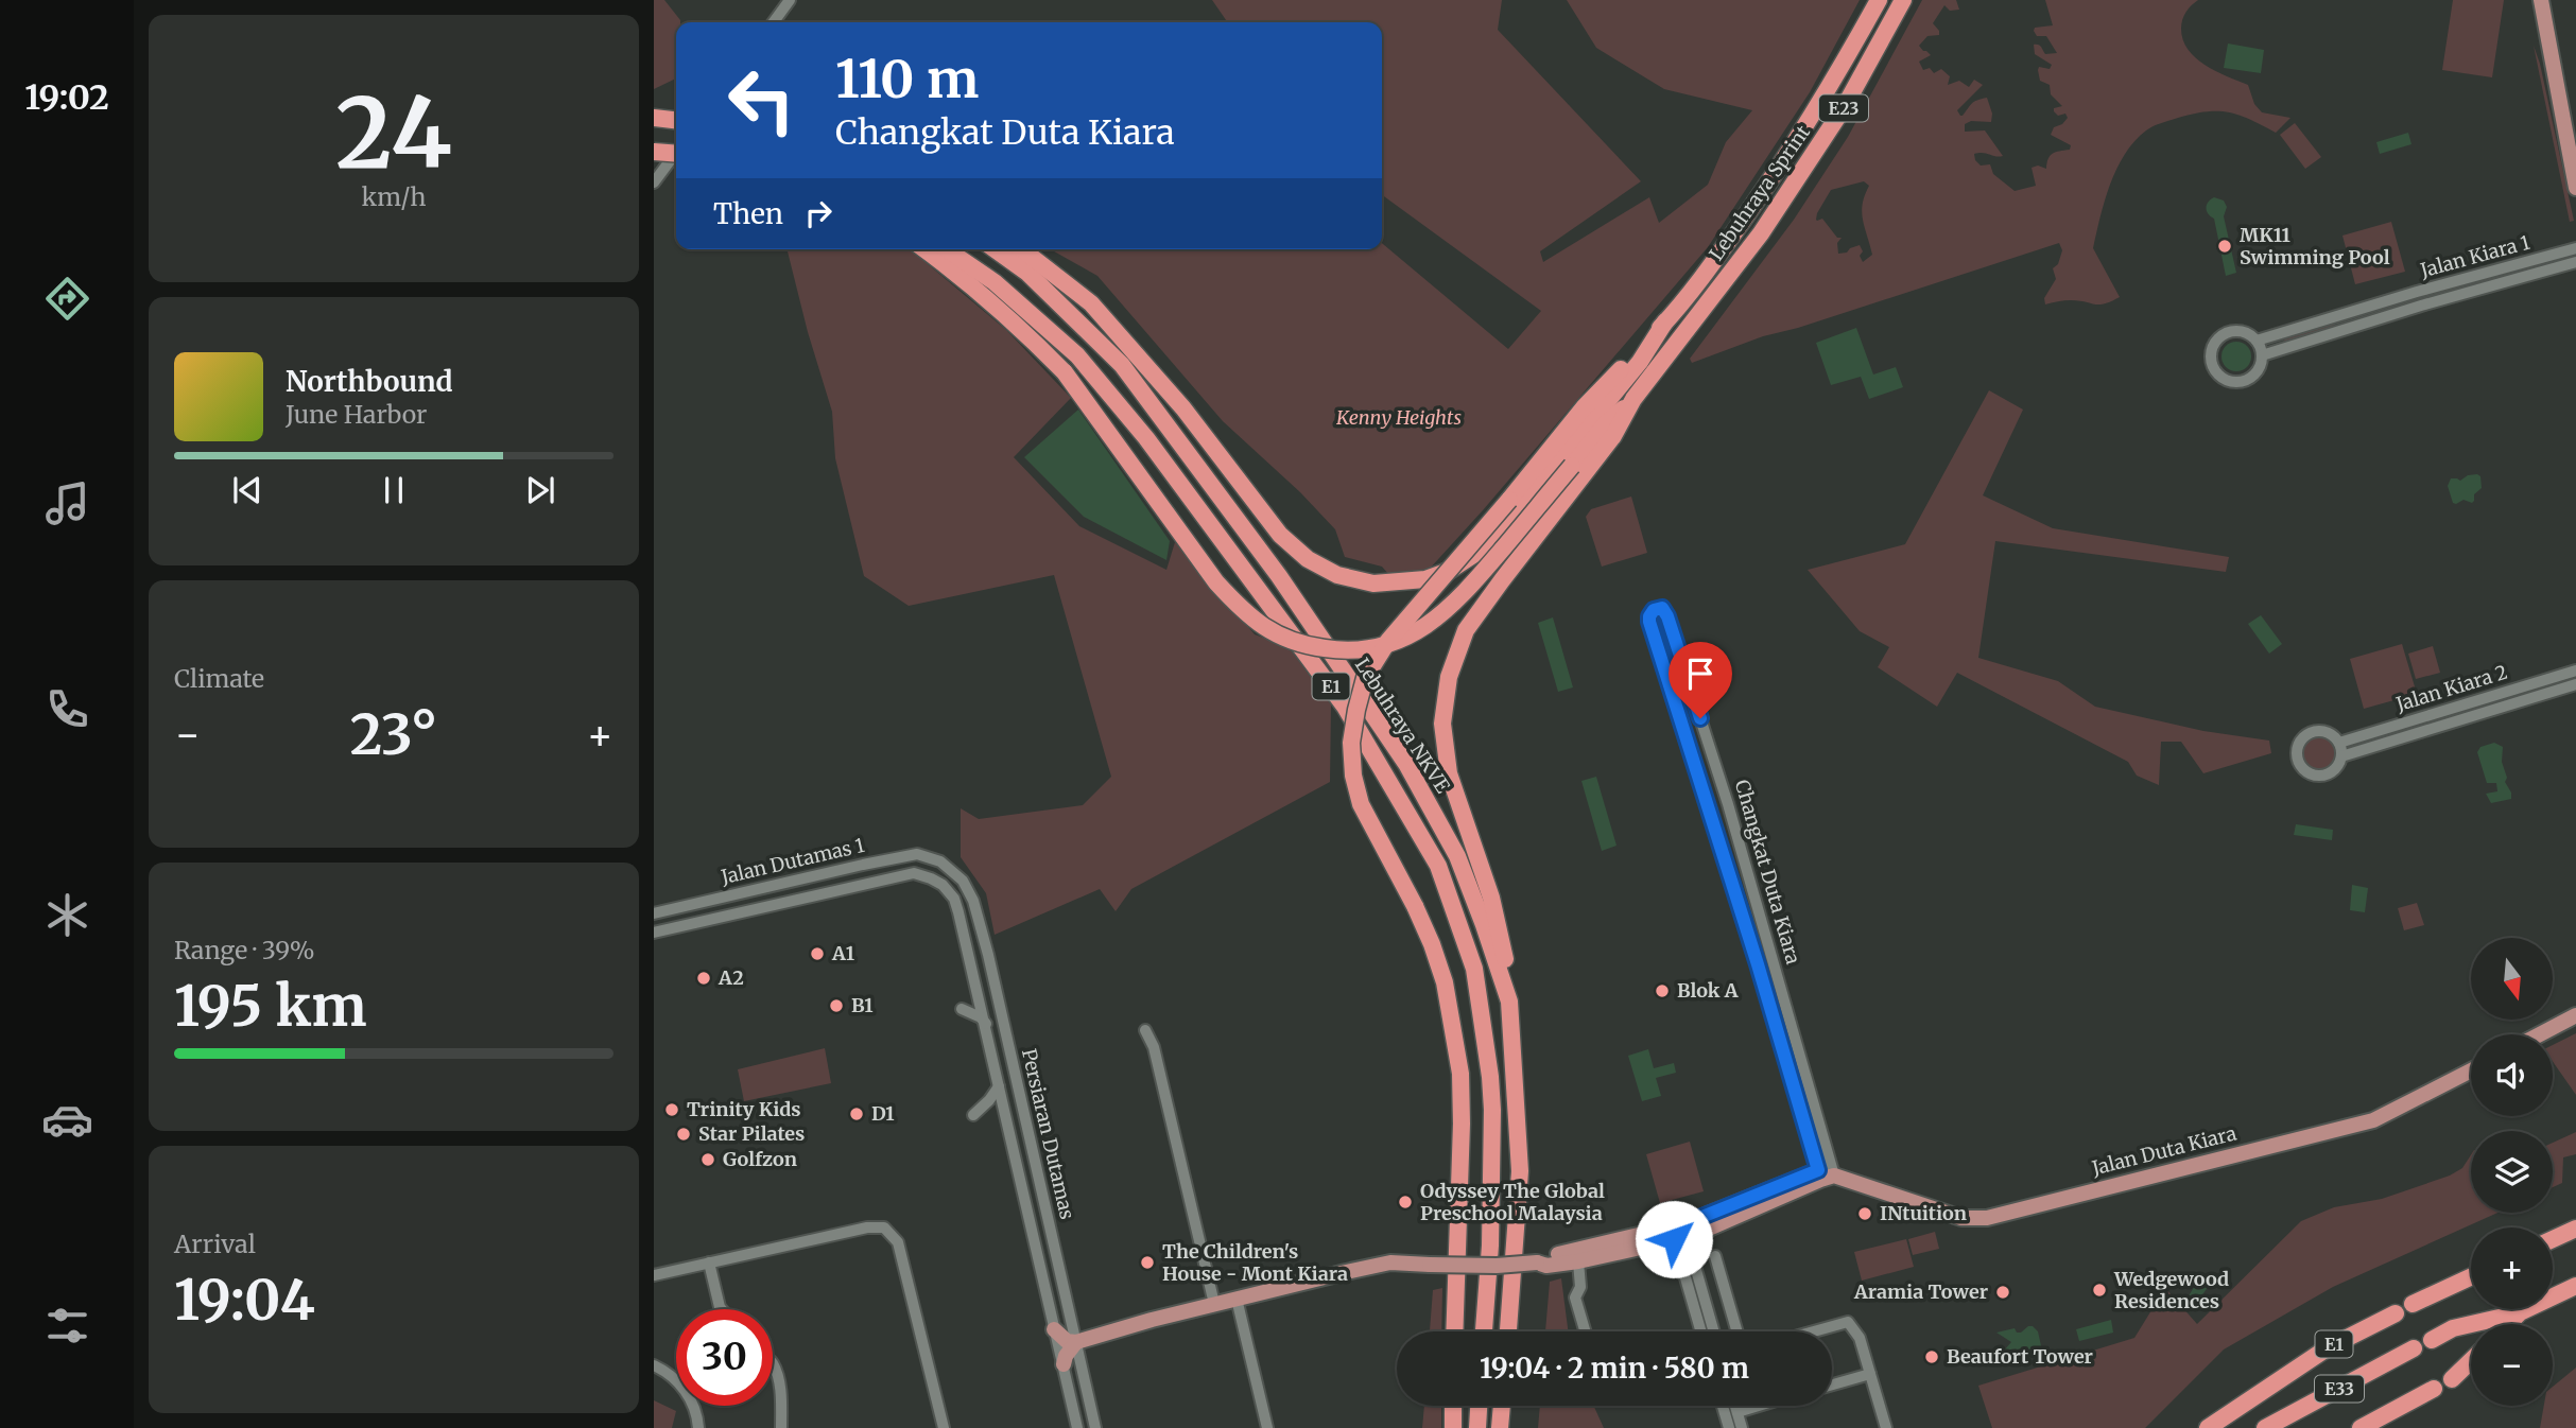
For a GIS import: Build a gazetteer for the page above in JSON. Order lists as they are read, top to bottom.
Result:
{
  "streets": {
    "highway": [
      "E23",
      "Lebuhraya Sprint",
      "E1",
      "Lebuhraya NKVE",
      "E33"
    ],
    "main road": ["Jalan Duta Kiara"],
    "street": [
      "Jalan Kiara 1",
      "Jalan Kiara 2",
      "Jalan Dutamas 1",
      "Changkat Duta Kiara",
      "Persiaran Dutamas"
    ]
  },
  "crossings": [
    ["Jalan Dutamas 1", "Persiaran Dutamas"],
    ["Changkat Duta Kiara", "Jalan Duta Kiara"]
  ],
  "parks": ["Kenny Heights"],
  "places": [
    "MK11 Swimming Pool",
    "A1",
    "A2",
    "Blok A",
    "B1",
    "Trinity Kids",
    "D1",
    "Star Pilates",
    "Golfzon",
    "Odyssey The Global Preschool Malaysia",
    "INtuition",
    "The Children's House - Mont Kiara",
    "Wedgewood Residences",
    "Aramia Tower",
    "Beaufort Tower"
  ],
  "north": "bottom",
  "page": {
    "tabs": "19:02",
    "tile": [
      ["24", "km/h"],
      "Climate",
      ["Range · 39%", "195 km"],
      ["Arrival", "19:04"]
    ],
    "turn": ["110 m", "Changkat Duta Kiara"],
    "then": "Then",
    "song": ["Northbound", "June Harbor"],
    "heat": ["−", "23°", "+"],
    "map_buttons": ["+", "−"],
    "limit": "30",
    "trip": "19:04 · 2 min · 580 m"
  }
}
